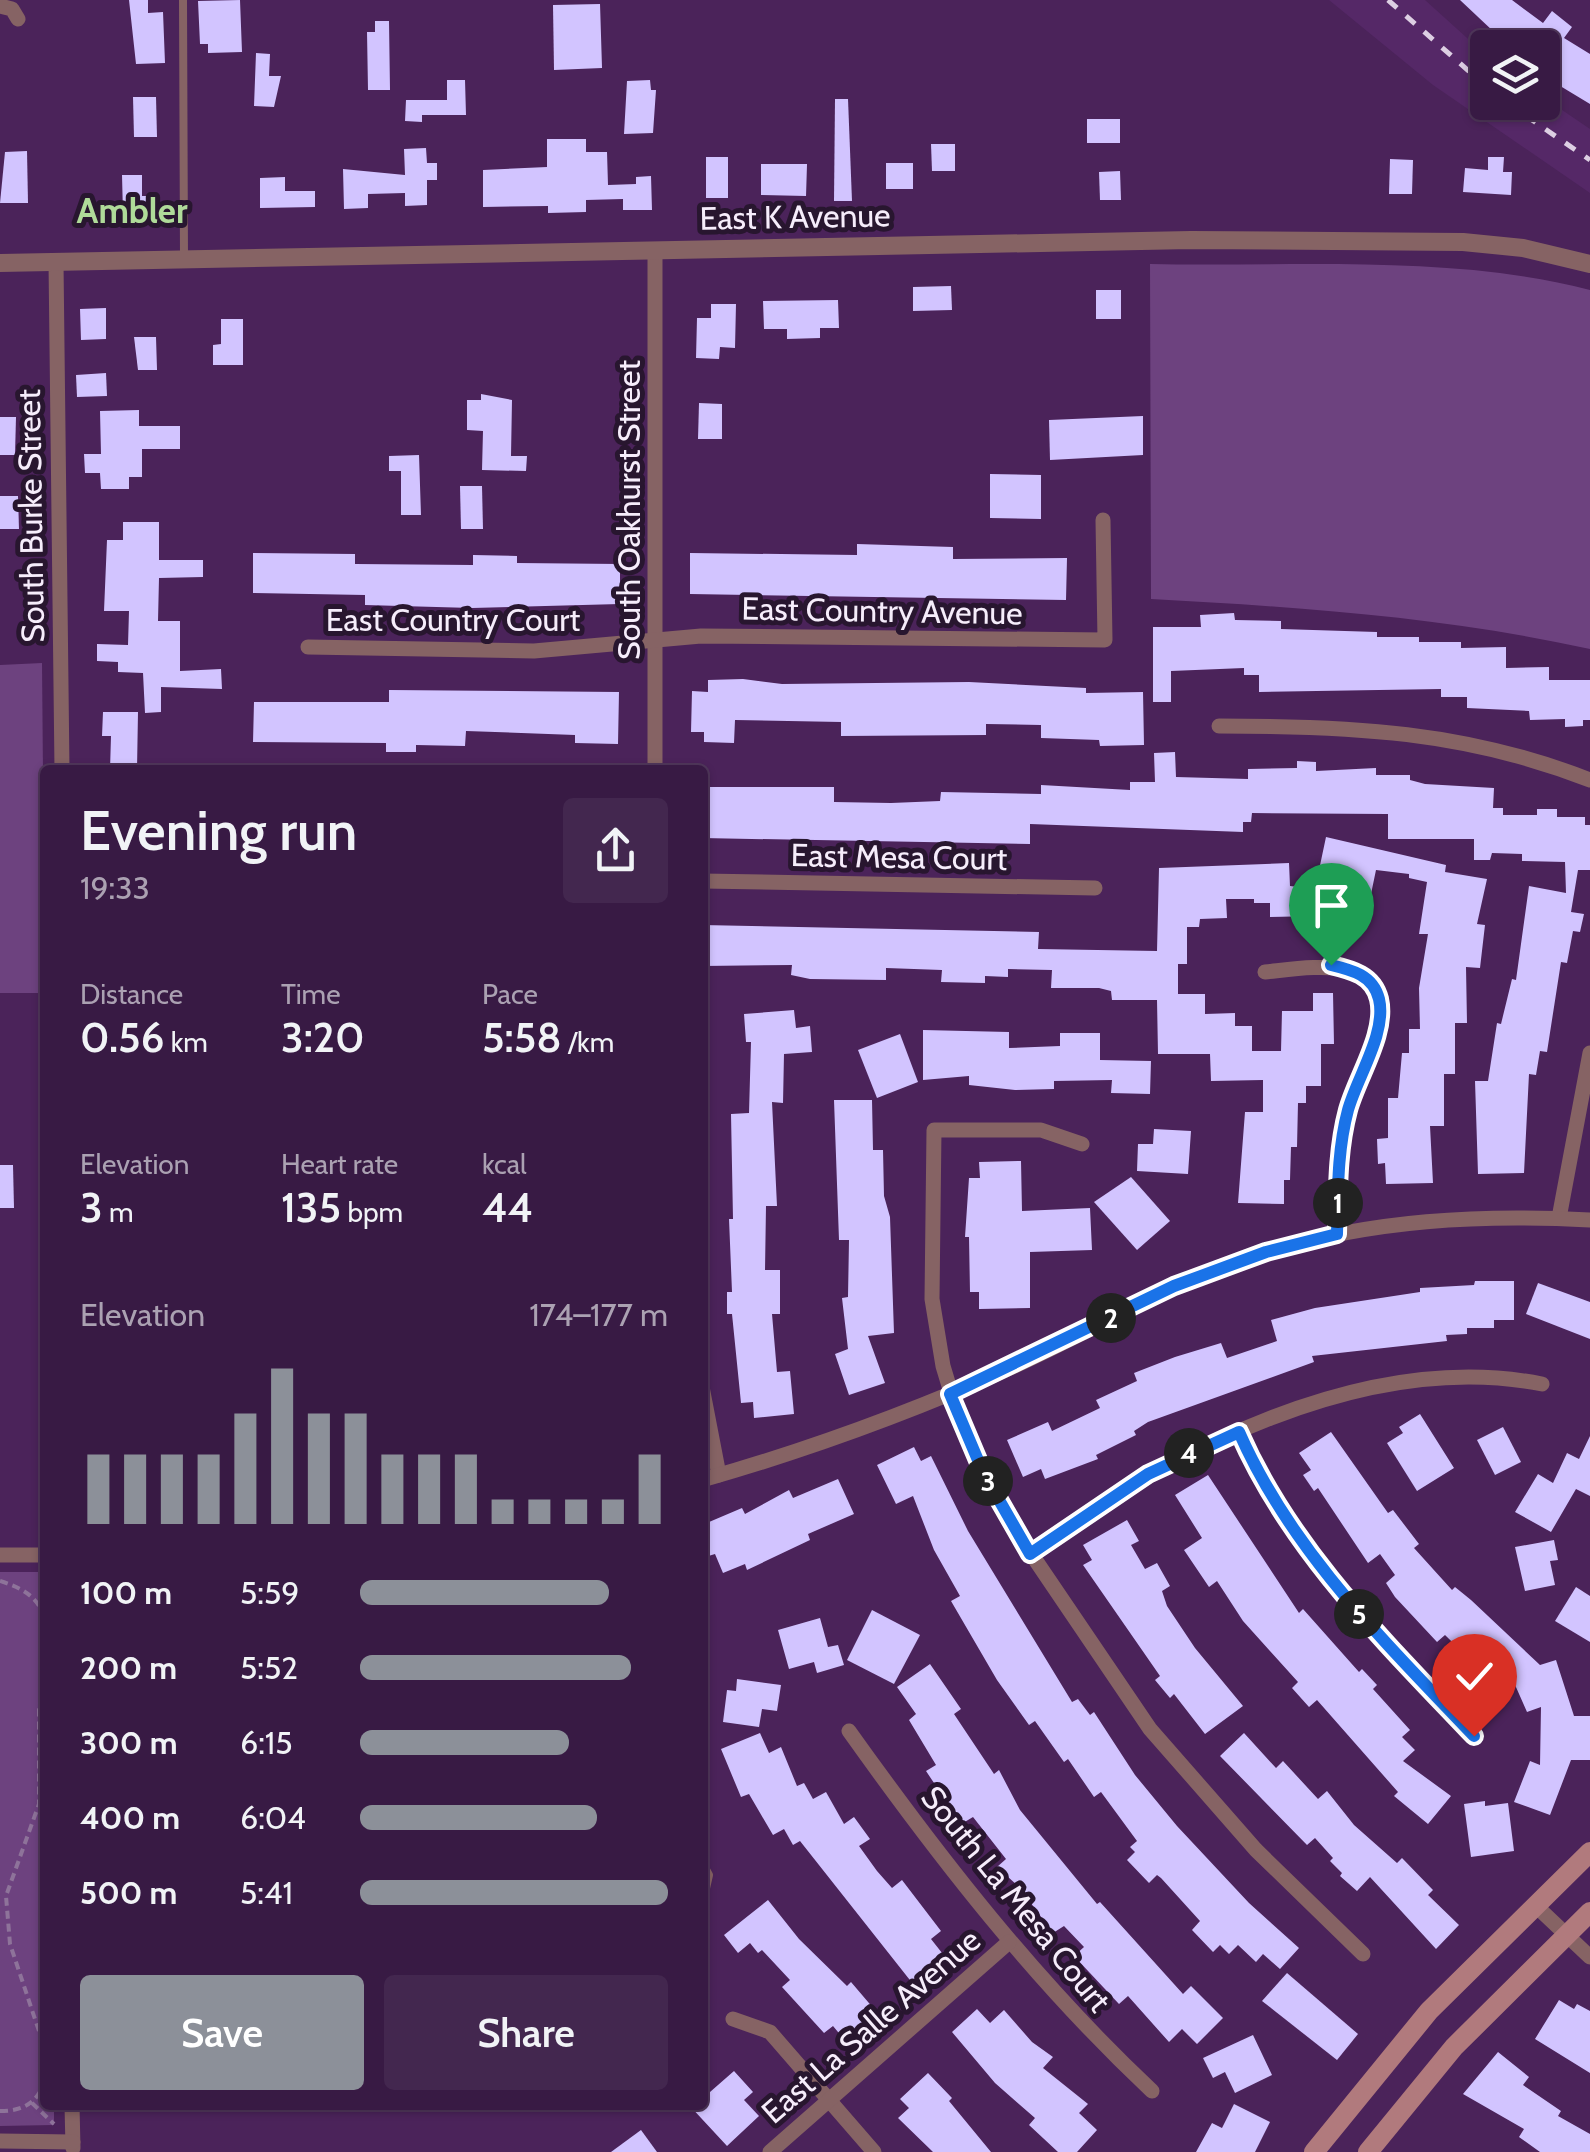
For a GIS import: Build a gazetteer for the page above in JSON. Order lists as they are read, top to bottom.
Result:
{
  "streets": {
    "street": [
      "East K Avenue",
      "South Oakhurst Street",
      "South Burke Street",
      "East Country Avenue",
      "East Country Court",
      "East Mesa Court",
      "South La Mesa Court",
      "East La Salle Avenue"
    ]
  },
  "crossings": [
    ["East K Avenue", "South Oakhurst Street"],
    ["East K Avenue", "South Burke Street"],
    ["South Oakhurst Street", "East Country Avenue"],
    ["South Oakhurst Street", "East Country Court"],
    ["East Country Avenue", "East Country Court"],
    ["South La Mesa Court", "East La Salle Avenue"]
  ],
  "districts": ["Ambler"],
  "page": {
    "heading": ["Evening run", "19:33"],
    "stats": [
      ["Distance", "0.56 km"],
      ["Time", "3:20"],
      ["Pace", "5:58 /km"],
      ["Elevation", "3 m"],
      ["Heart rate", "135 bpm"],
      ["kcal", "44"]
    ],
    "pins": [
      "1",
      "2",
      "4",
      "3",
      "5"
    ],
    "chart": ["Elevation", "174–177 m"],
    "list": [
      {
        "name": "100 m",
        "note": "5:59"
      },
      {
        "name": "200 m",
        "note": "5:52"
      },
      {
        "name": "300 m",
        "note": "6:15"
      },
      {
        "name": "400 m",
        "note": "6:04"
      },
      {
        "name": "500 m",
        "note": "5:41"
      }
    ],
    "buttons": ["Save", "Share"]
  }
}
